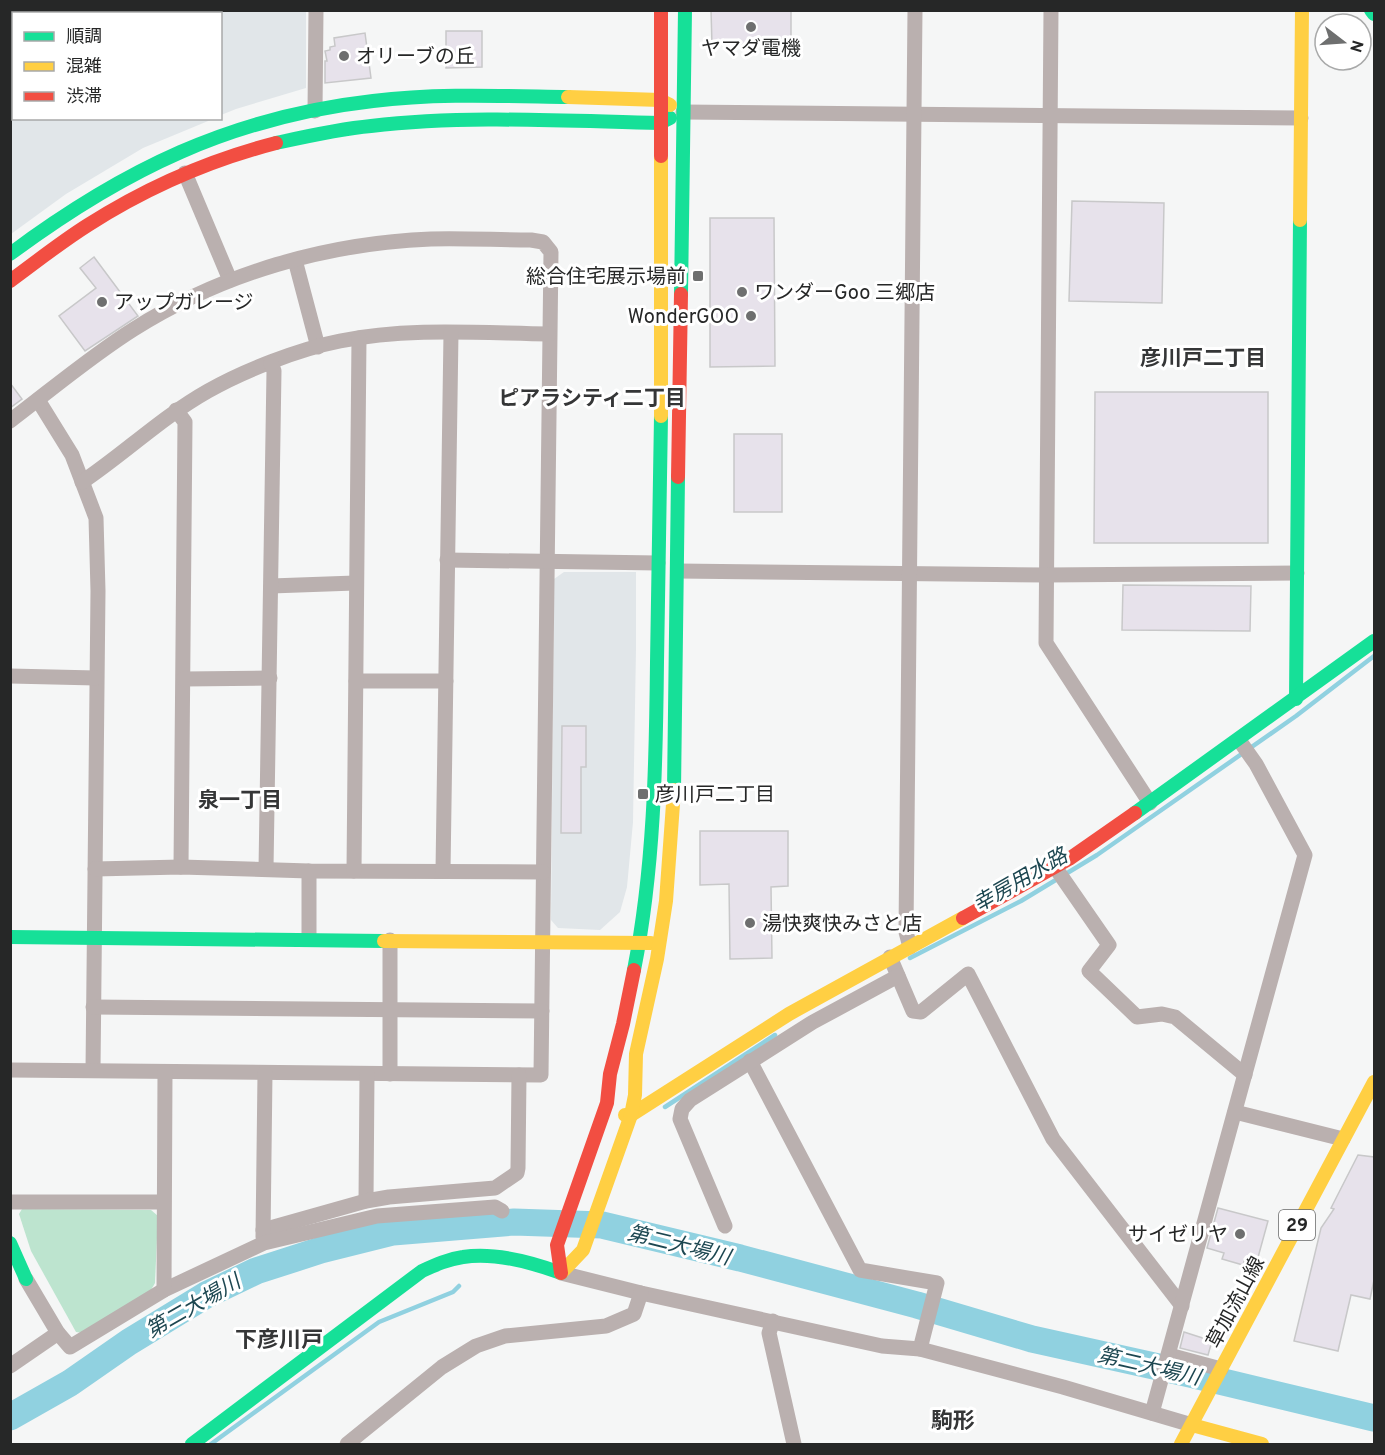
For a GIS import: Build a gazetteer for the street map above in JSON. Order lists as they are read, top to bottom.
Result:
{
  "streets": {
    "street": ["29", "草加流山線"]
  },
  "districts": [
    "彦川戸二丁目",
    "ピアラシティ二丁目",
    "泉一丁目",
    "下彦川戸",
    "駒形"
  ],
  "water": ["幸房用水路", "第二大場川"],
  "places": {
    "other": [
      "ヤマダ電機",
      "オリーブの丘",
      "ワンダーGoo 三郷店",
      "アップガレージ",
      "WonderGOO",
      "湯快爽快みさと店",
      "サイゼリヤ"
    ],
    "transit": ["総合住宅展示場前", "彦川戸二丁目"]
  },
  "legend": ["順調", "混雑", "渋滞"],
  "north": "right"
}
